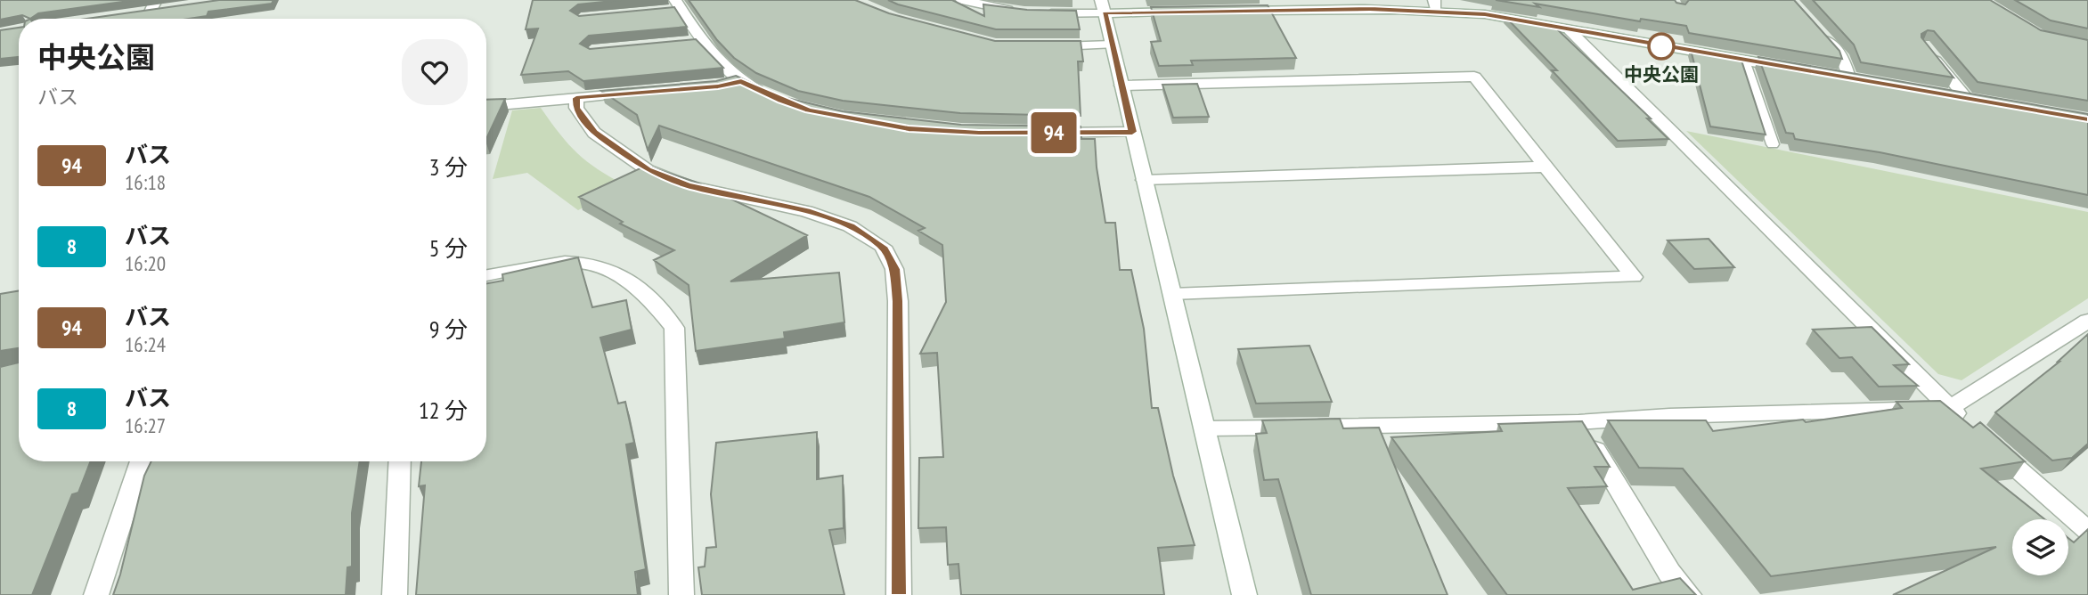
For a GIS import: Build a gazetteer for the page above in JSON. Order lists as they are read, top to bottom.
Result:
{
  "places": ["中央公園"],
  "lines": ["bus line 94"],
  "page": {
    "on_map": "94",
    "heading": ["中央公園", "バス"],
    "list": [
      {
        "mark": "94",
        "name": "バス",
        "note": "16:18",
        "value": "3 分"
      },
      {
        "mark": "8",
        "name": "バス",
        "note": "16:20",
        "value": "5 分"
      },
      {
        "mark": "94",
        "name": "バス",
        "note": "16:24",
        "value": "9 分"
      },
      {
        "mark": "8",
        "name": "バス",
        "note": "16:27",
        "value": "12 分"
      }
    ]
  }
}
